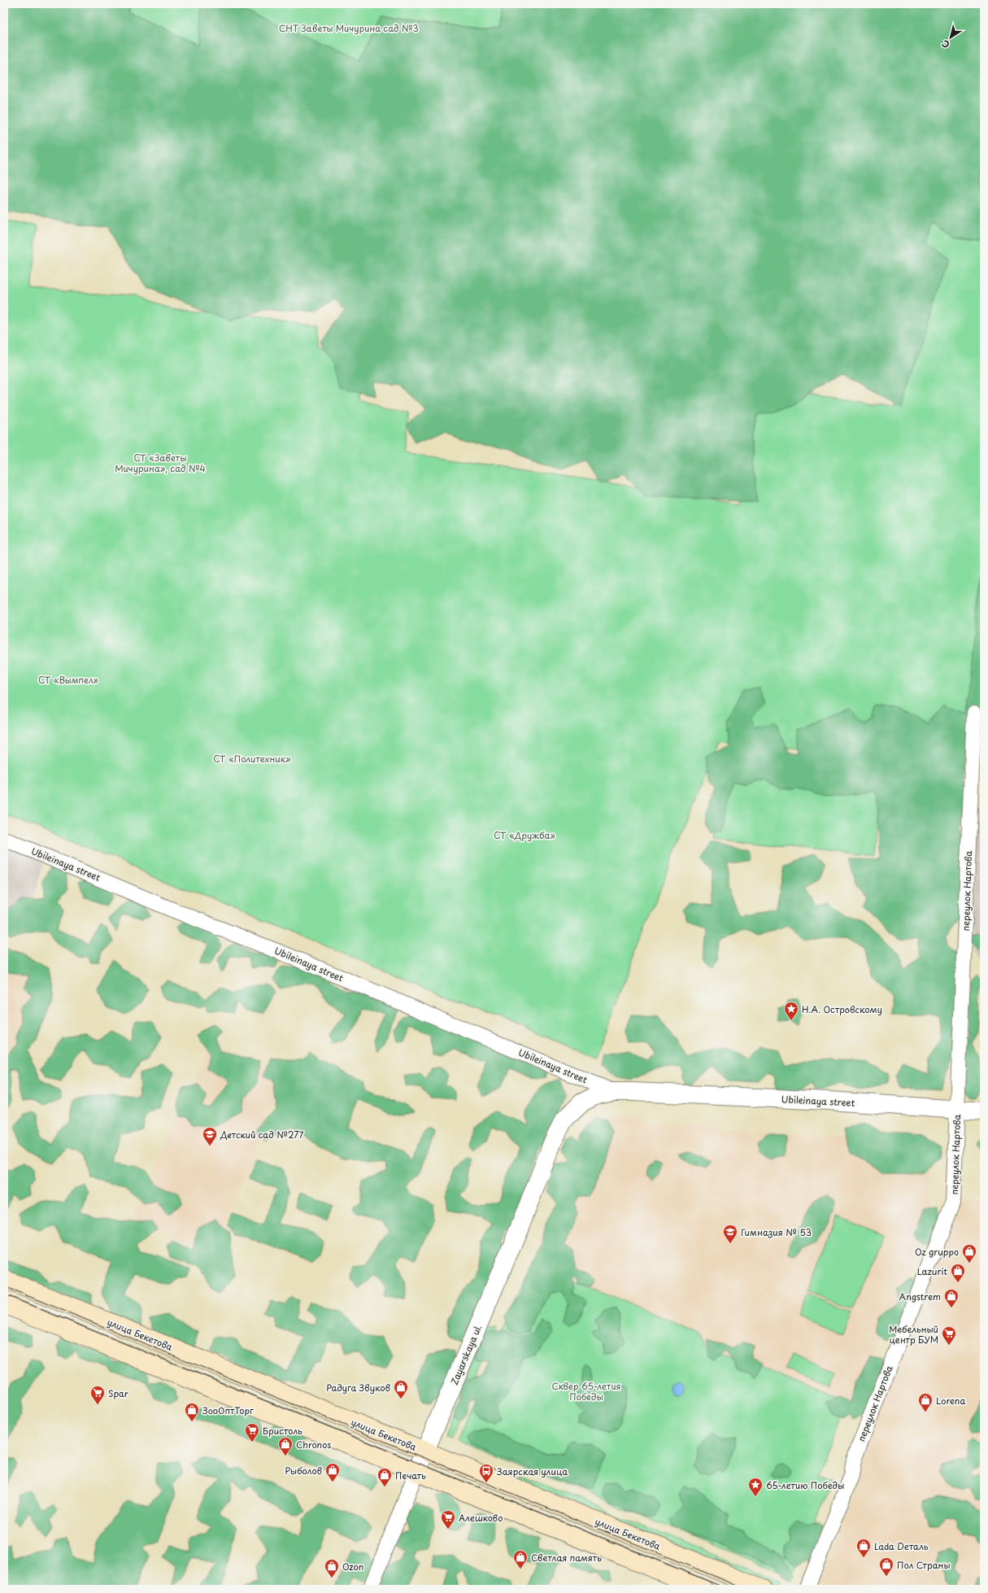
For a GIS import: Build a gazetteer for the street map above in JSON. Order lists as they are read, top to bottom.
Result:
{
  "streets": {
    "main road": ["улица Бекетова"],
    "street": ["Ubileinaya street", "переулок Нартова", "Zayarskaya ul."]
  },
  "crossings": [
    ["Ubileinaya street", "переулок Нартова"],
    ["Ubileinaya street", "Zayarskaya ul."],
    ["улица Бекетова", "Zayarskaya ul."]
  ],
  "parks": [
    "СНТ Заветы Мичурина сад №3",
    "СТ «Заветы Мичурина», сад №4",
    "СТ «Вымпел»",
    "СТ «Политехник»",
    "СТ «Дружба»",
    "Сквер 65-летия Победы"
  ],
  "places": {
    "place": ["Н.А. Островскому", "65-летию Победы"],
    "school or university": ["Детский сад №277", "Гимназия № 53"],
    "shop": [
      "Oz gruppo",
      "Lazurit",
      "Angstrem",
      "Радуга Звуков",
      "Lorena",
      "ЗооОптТорг",
      "Chronos",
      "Рыболов",
      "Печать",
      "Lada Dеталь",
      "Светлая память",
      "Пол Страны",
      "Ozon"
    ],
    "supermarket": [
      "Мебельный центр БУМ",
      "Spar",
      "Бристоль",
      "Алешково"
    ],
    "bus stop": ["Заярская улица"]
  },
  "north": "bottom left"
}
